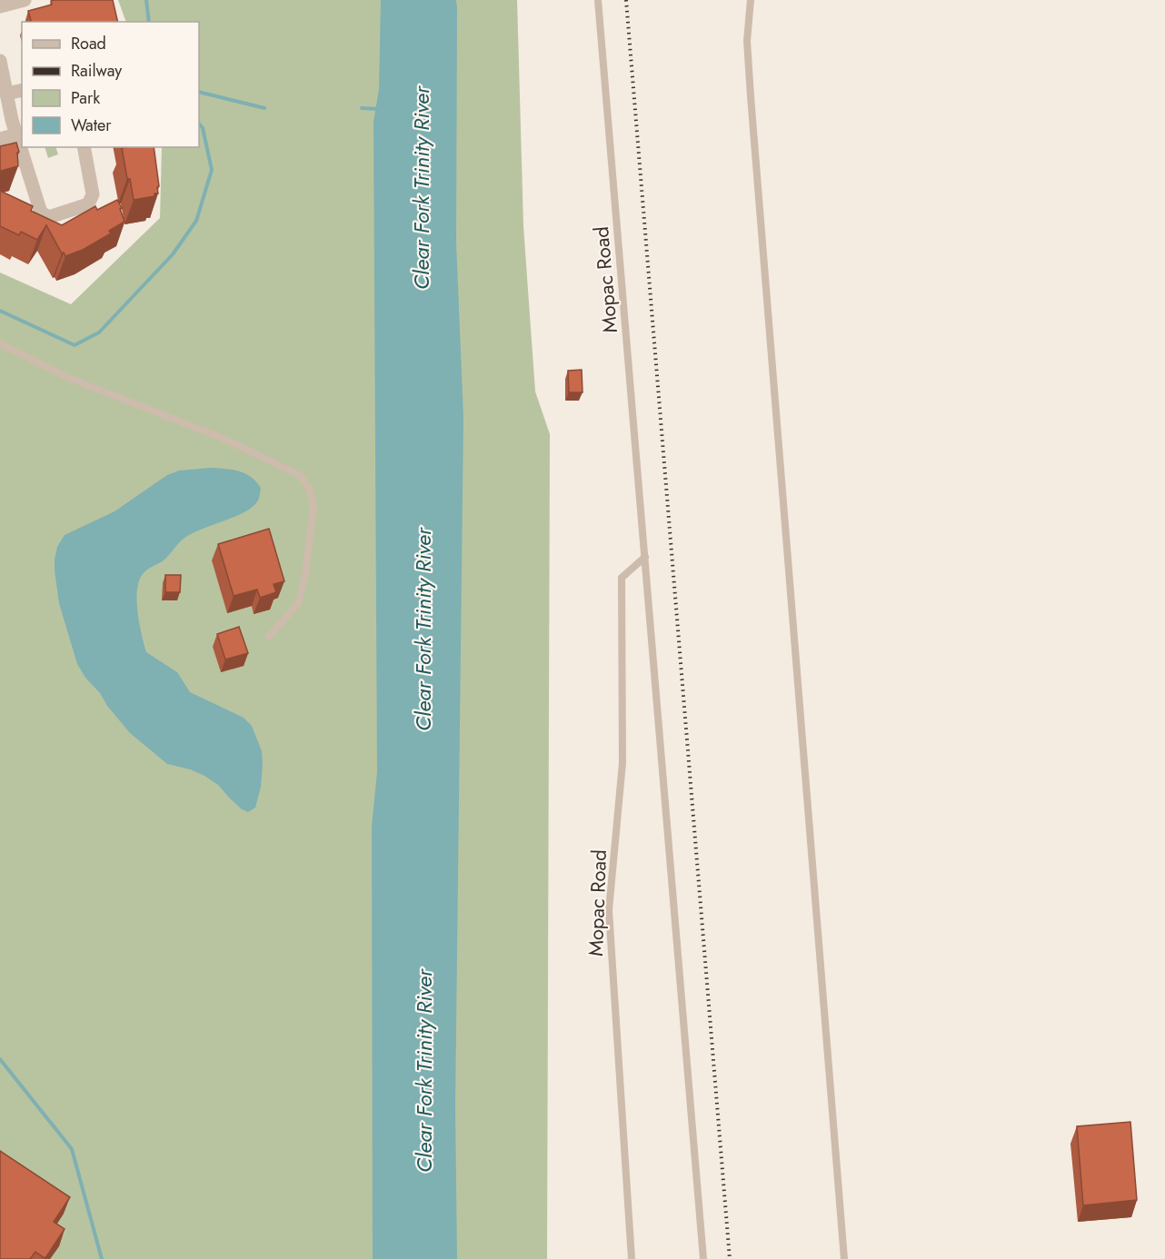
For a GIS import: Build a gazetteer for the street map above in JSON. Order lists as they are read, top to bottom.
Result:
{
  "streets": {
    "lane": ["Mopac Road"]
  },
  "water": ["Clear Fork Trinity River"],
  "legend": [
    "Road",
    "Railway",
    "Park",
    "Water"
  ]
}
